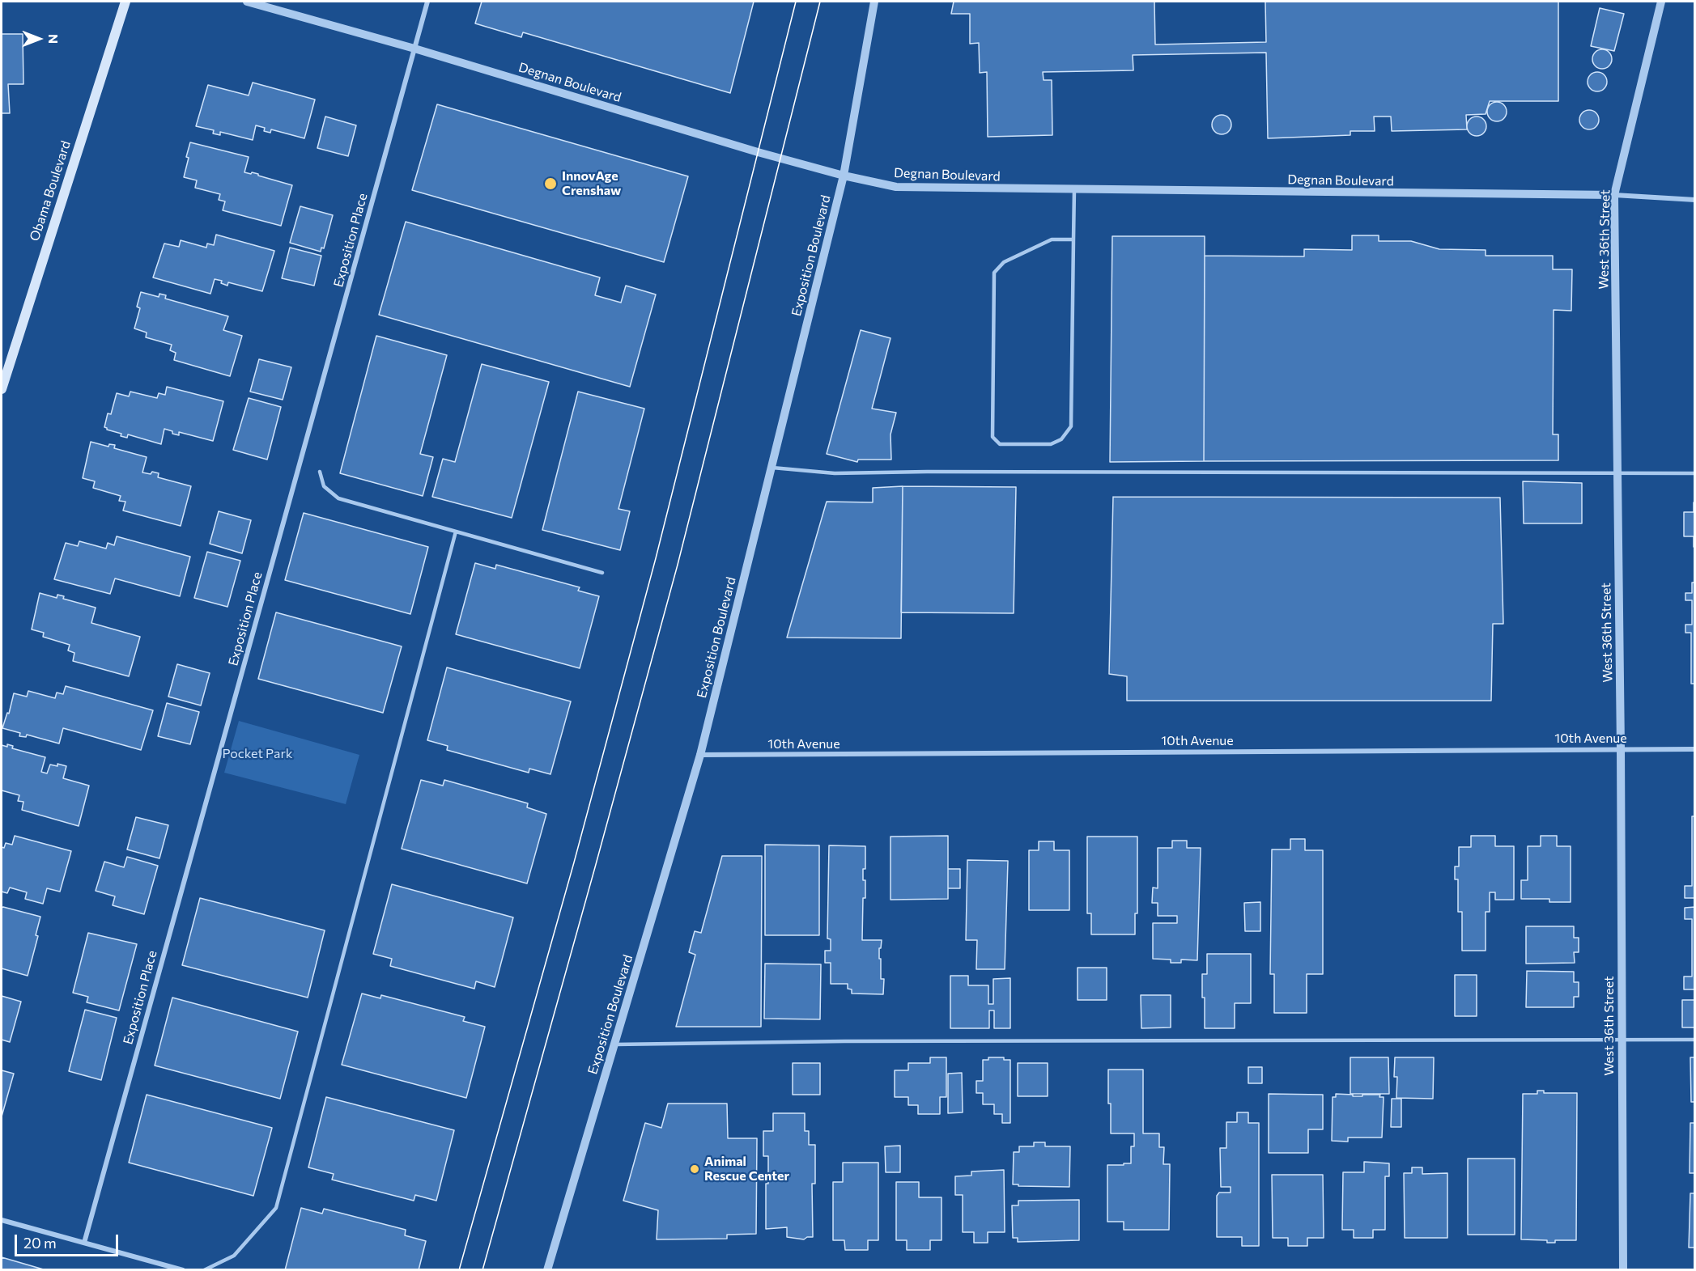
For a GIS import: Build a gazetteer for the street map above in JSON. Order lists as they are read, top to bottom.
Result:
{
  "streets": {
    "main road": ["Obama Boulevard"],
    "street": [
      "Degnan Boulevard",
      "West 36th Street",
      "Exposition Place",
      "Exposition Boulevard",
      "10th Avenue"
    ]
  },
  "crossings": [
    ["Degnan Boulevard", "West 36th Street"],
    ["Degnan Boulevard", "Exposition Place"],
    ["Degnan Boulevard", "Exposition Boulevard"],
    ["West 36th Street", "10th Avenue"],
    ["Exposition Boulevard", "10th Avenue"]
  ],
  "parks": ["Pocket Park"],
  "places": ["InnovAge Crenshaw", "Animal Rescue Center"],
  "scale_bar": "20 m",
  "north": "right"
}
